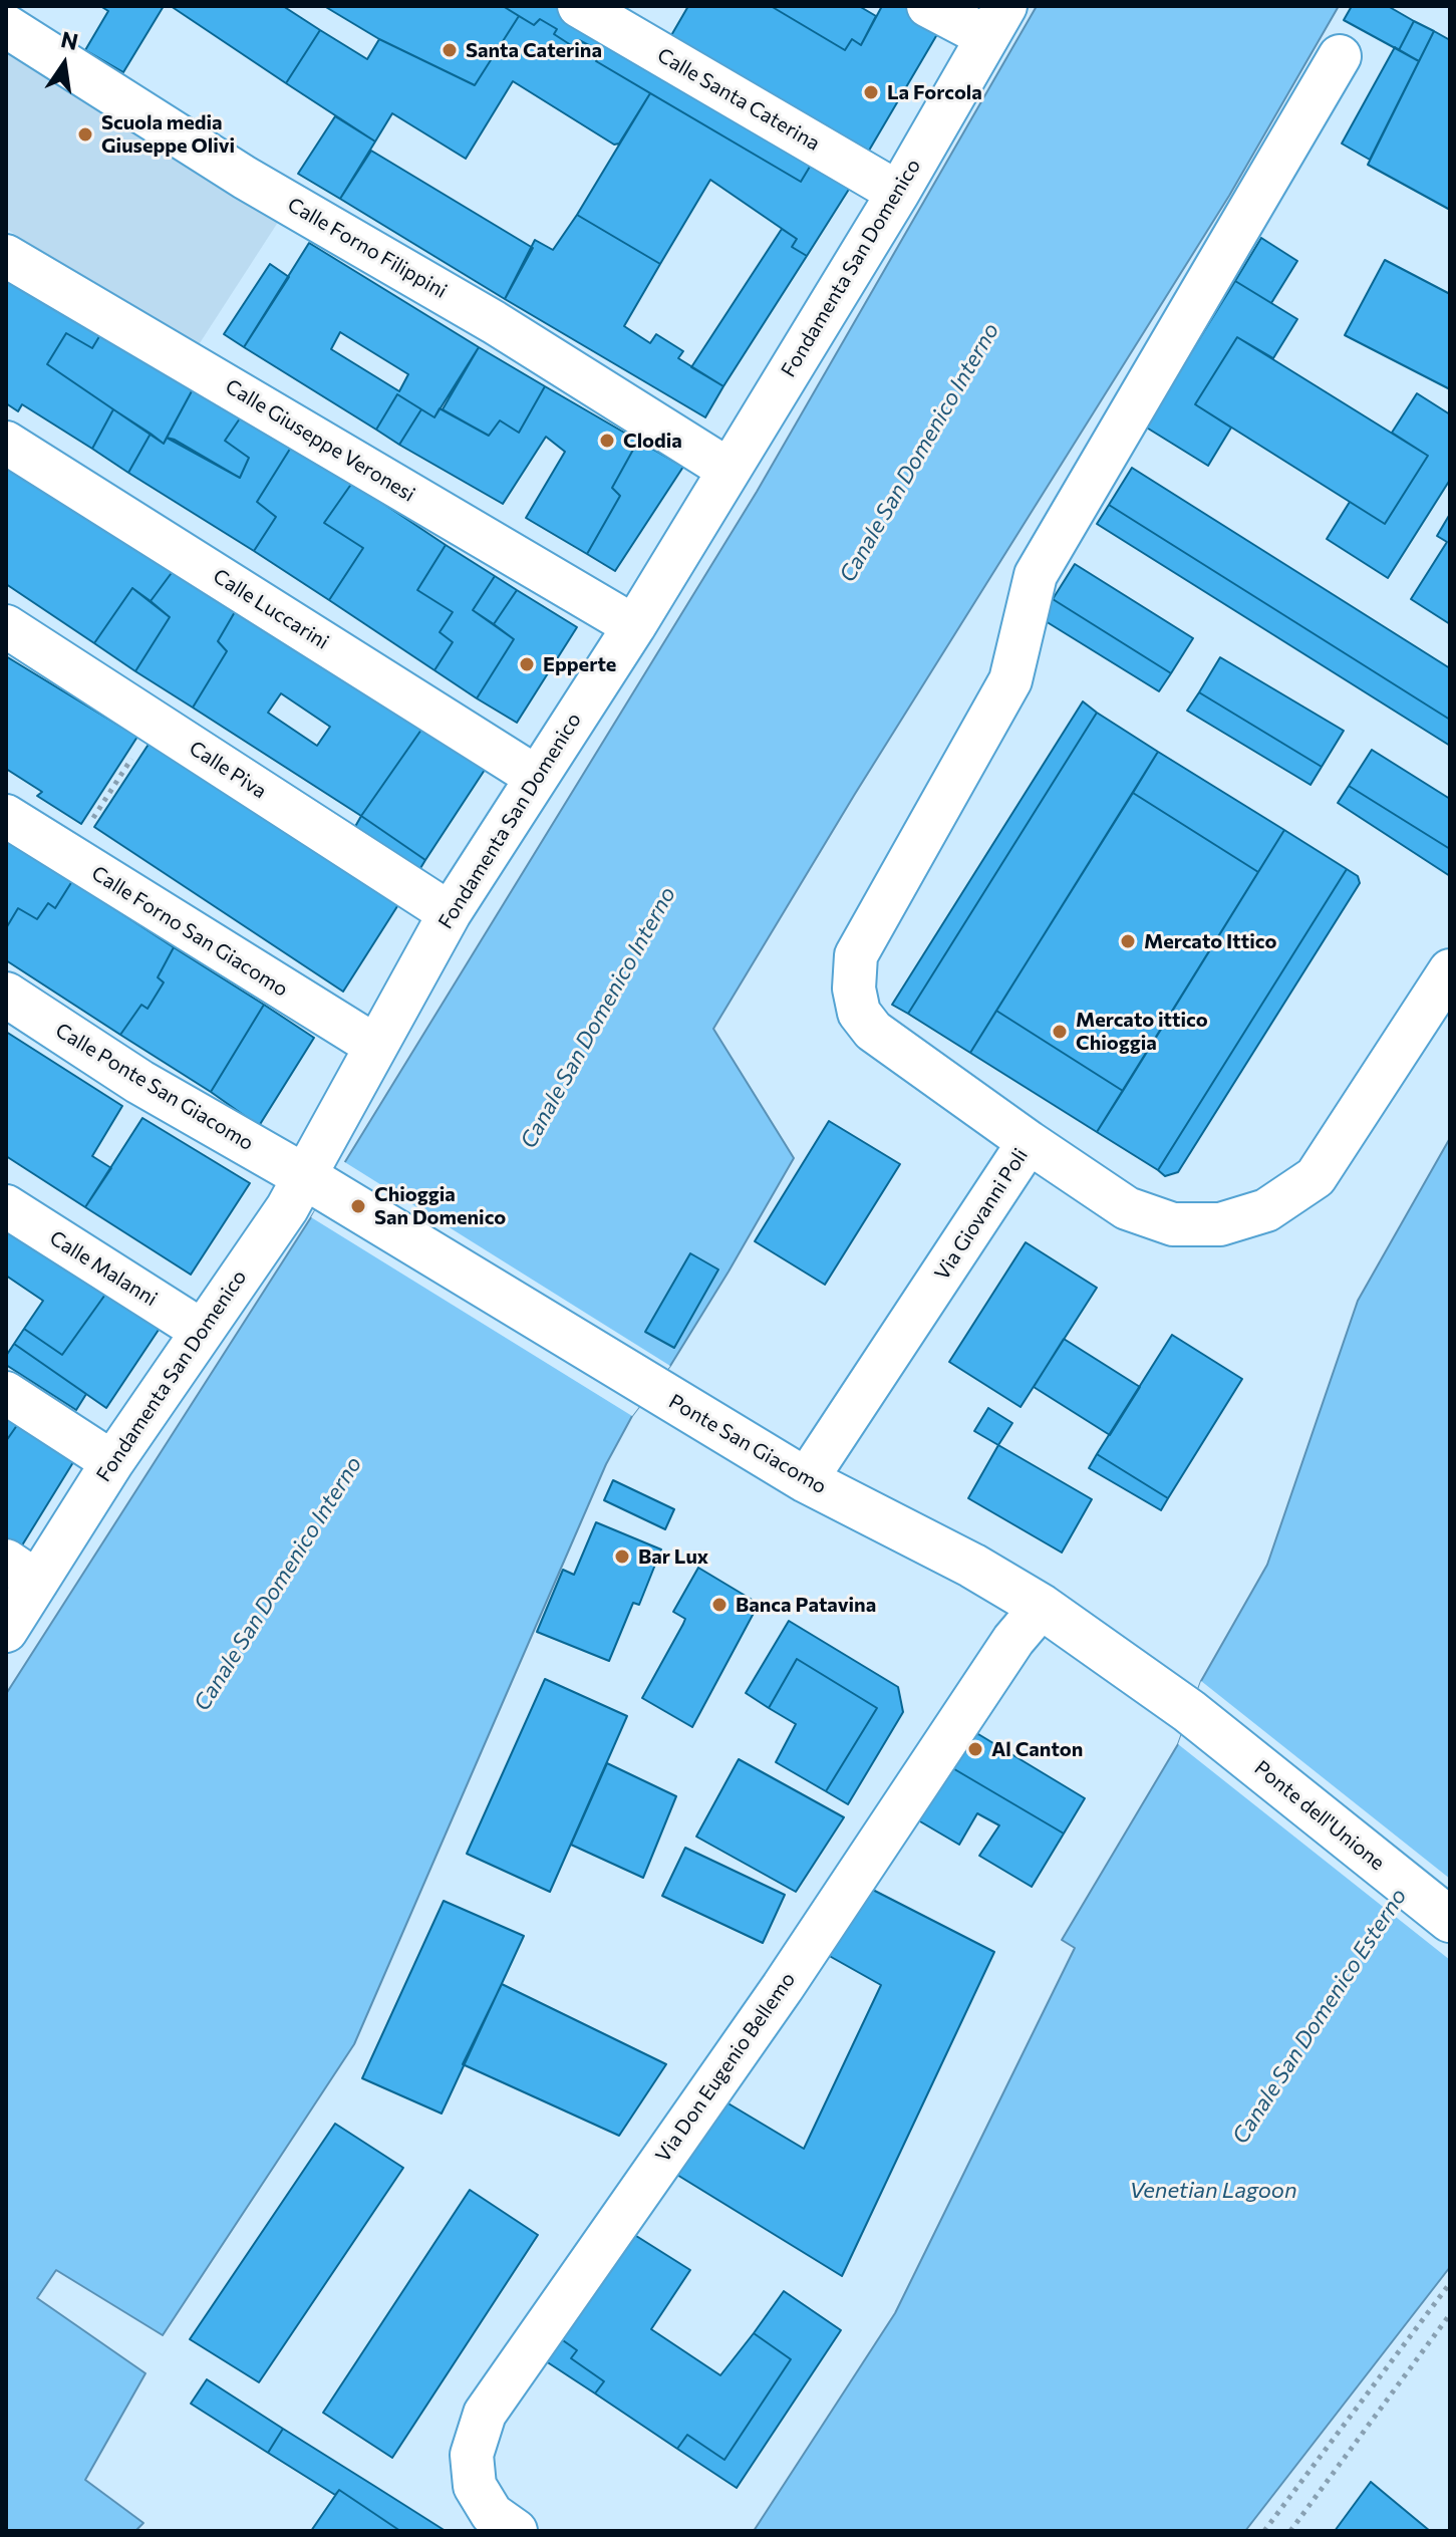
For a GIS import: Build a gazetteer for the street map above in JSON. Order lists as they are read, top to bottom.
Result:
{
  "streets": {
    "street": [
      "Calle Santa Caterina",
      "Calle Forno Filippini",
      "Fondamenta San Domenico",
      "Calle Giuseppe Veronesi",
      "Calle Luccarini",
      "Calle Piva",
      "Calle Forno San Giacomo",
      "Calle Ponte San Giacomo",
      "Via Giovanni Poli",
      "Calle Malanni",
      "Ponte San Giacomo",
      "Ponte dell'Unione",
      "Via Don Eugenio Bellemo"
    ]
  },
  "crossings": [
    ["Calle Santa Caterina", "Fondamenta San Domenico"],
    ["Calle Forno Filippini", "Fondamenta San Domenico"],
    ["Fondamenta San Domenico", "Calle Giuseppe Veronesi"],
    ["Fondamenta San Domenico", "Calle Luccarini"],
    ["Fondamenta San Domenico", "Calle Piva"],
    ["Fondamenta San Domenico", "Calle Forno San Giacomo"],
    ["Fondamenta San Domenico", "Calle Ponte San Giacomo"],
    ["Fondamenta San Domenico", "Calle Malanni"],
    ["Fondamenta San Domenico", "Ponte San Giacomo"],
    ["Calle Ponte San Giacomo", "Ponte San Giacomo"],
    ["Via Giovanni Poli", "Ponte San Giacomo"],
    ["Ponte San Giacomo", "Ponte dell'Unione"],
    ["Ponte San Giacomo", "Via Don Eugenio Bellemo"]
  ],
  "water": ["Canale San Domenico Interno", "Canale San Domenico Esterno", "Venetian Lagoon"],
  "places": [
    "Santa Caterina",
    "La Forcola",
    "Scuola media Giuseppe Olivi",
    "Clodia",
    "Epperte",
    "Mercato Ittico",
    "Mercato ittico Chioggia",
    "Chioggia San Domenico",
    "Bar Lux",
    "Banca Patavina",
    "Al Canton"
  ],
  "north": "top"
}
